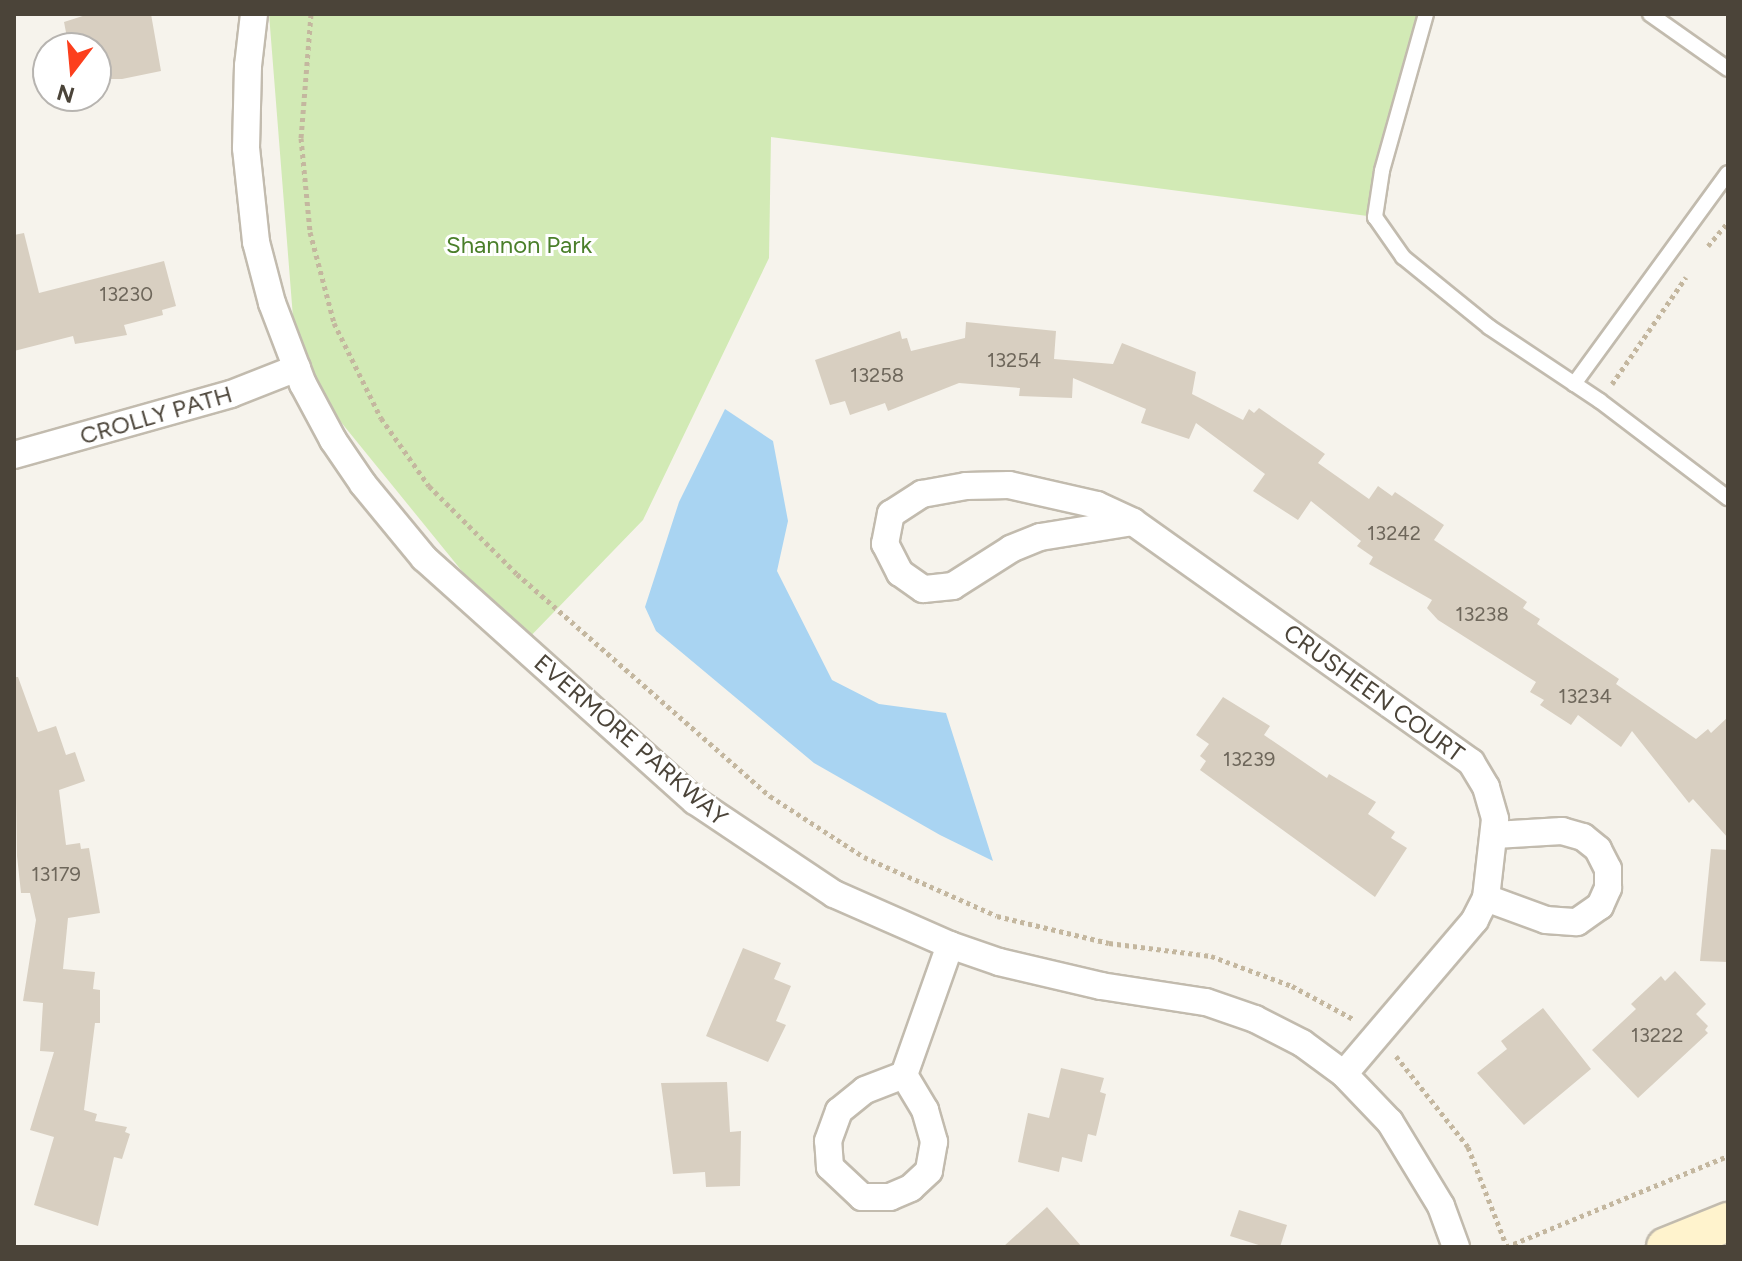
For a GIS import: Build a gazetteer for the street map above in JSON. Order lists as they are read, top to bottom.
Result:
{
  "streets": {
    "street": ["CROLLY PATH", "CRUSHEEN COURT", "EVERMORE PARKWAY"]
  },
  "crossings": [
    ["CROLLY PATH", "EVERMORE PARKWAY"],
    ["CRUSHEEN COURT", "EVERMORE PARKWAY"]
  ],
  "parks": ["Shannon Park"],
  "house_numbers": [
    "13230",
    "13254",
    "13258",
    "13242",
    "13238",
    "13234",
    "13239",
    "13179",
    "13222"
  ],
  "north": "bottom"
}
